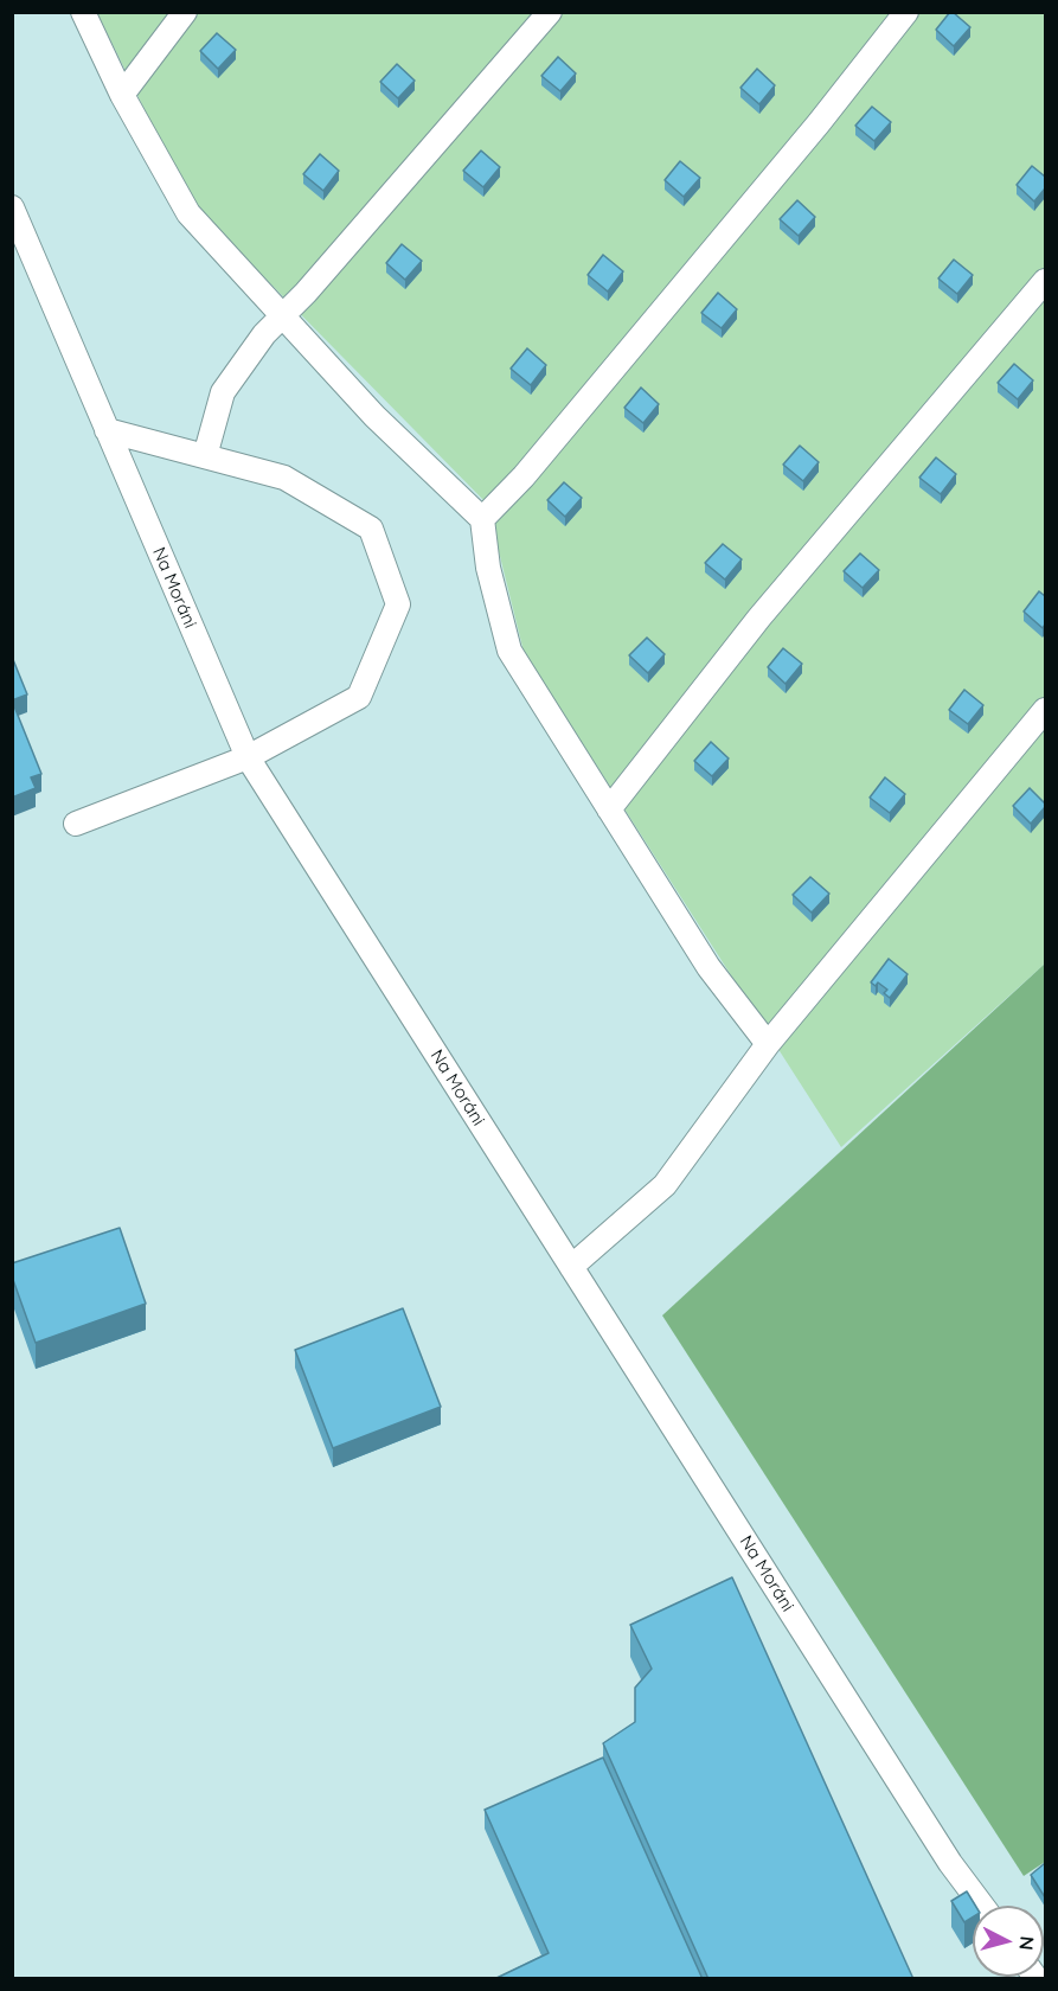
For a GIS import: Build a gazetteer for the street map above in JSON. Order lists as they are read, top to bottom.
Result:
{
  "streets": {
    "lane": ["Na Moráni"]
  },
  "north": "right"
}
